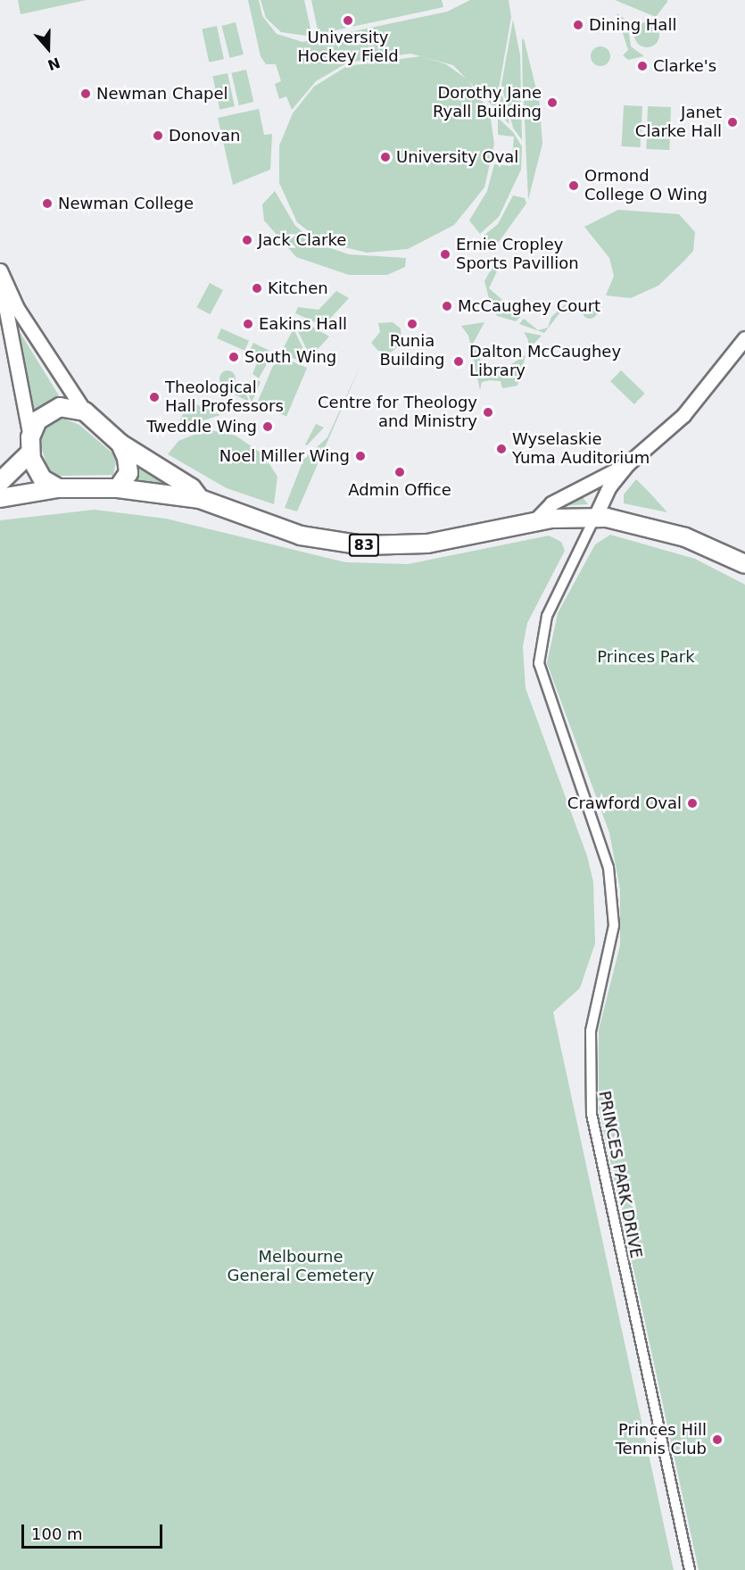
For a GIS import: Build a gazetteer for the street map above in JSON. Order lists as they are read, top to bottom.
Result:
{
  "streets": {
    "highway": ["83"],
    "street": ["PRINCES PARK DRIVE"]
  },
  "crossings": [
    ["83", "PRINCES PARK DRIVE"]
  ],
  "parks": ["Princes Park", "Melbourne General Cemetery"],
  "places": [
    "University Hockey Field",
    "Dining Hall",
    "Clarke's",
    "Newman Chapel",
    "Dorothy Jane Ryall Building",
    "Janet Clarke Hall",
    "Donovan",
    "University Oval",
    "Ormond College O Wing",
    "Newman College",
    "Jack Clarke",
    "Ernie Cropley Sports Pavillion",
    "Kitchen",
    "McCaughey Court",
    "Eakins Hall",
    "Runia Building",
    "South Wing",
    "Dalton McCaughey Library",
    "Theological Hall Professors",
    "Centre for Theology and Ministry",
    "Tweddle Wing",
    "Wyselaskie Yuma Auditorium",
    "Noel Miller Wing",
    "Admin Office",
    "Crawford Oval",
    "Princes Hill Tennis Club"
  ],
  "scale_bar": "100 m",
  "north": "bottom"
}
